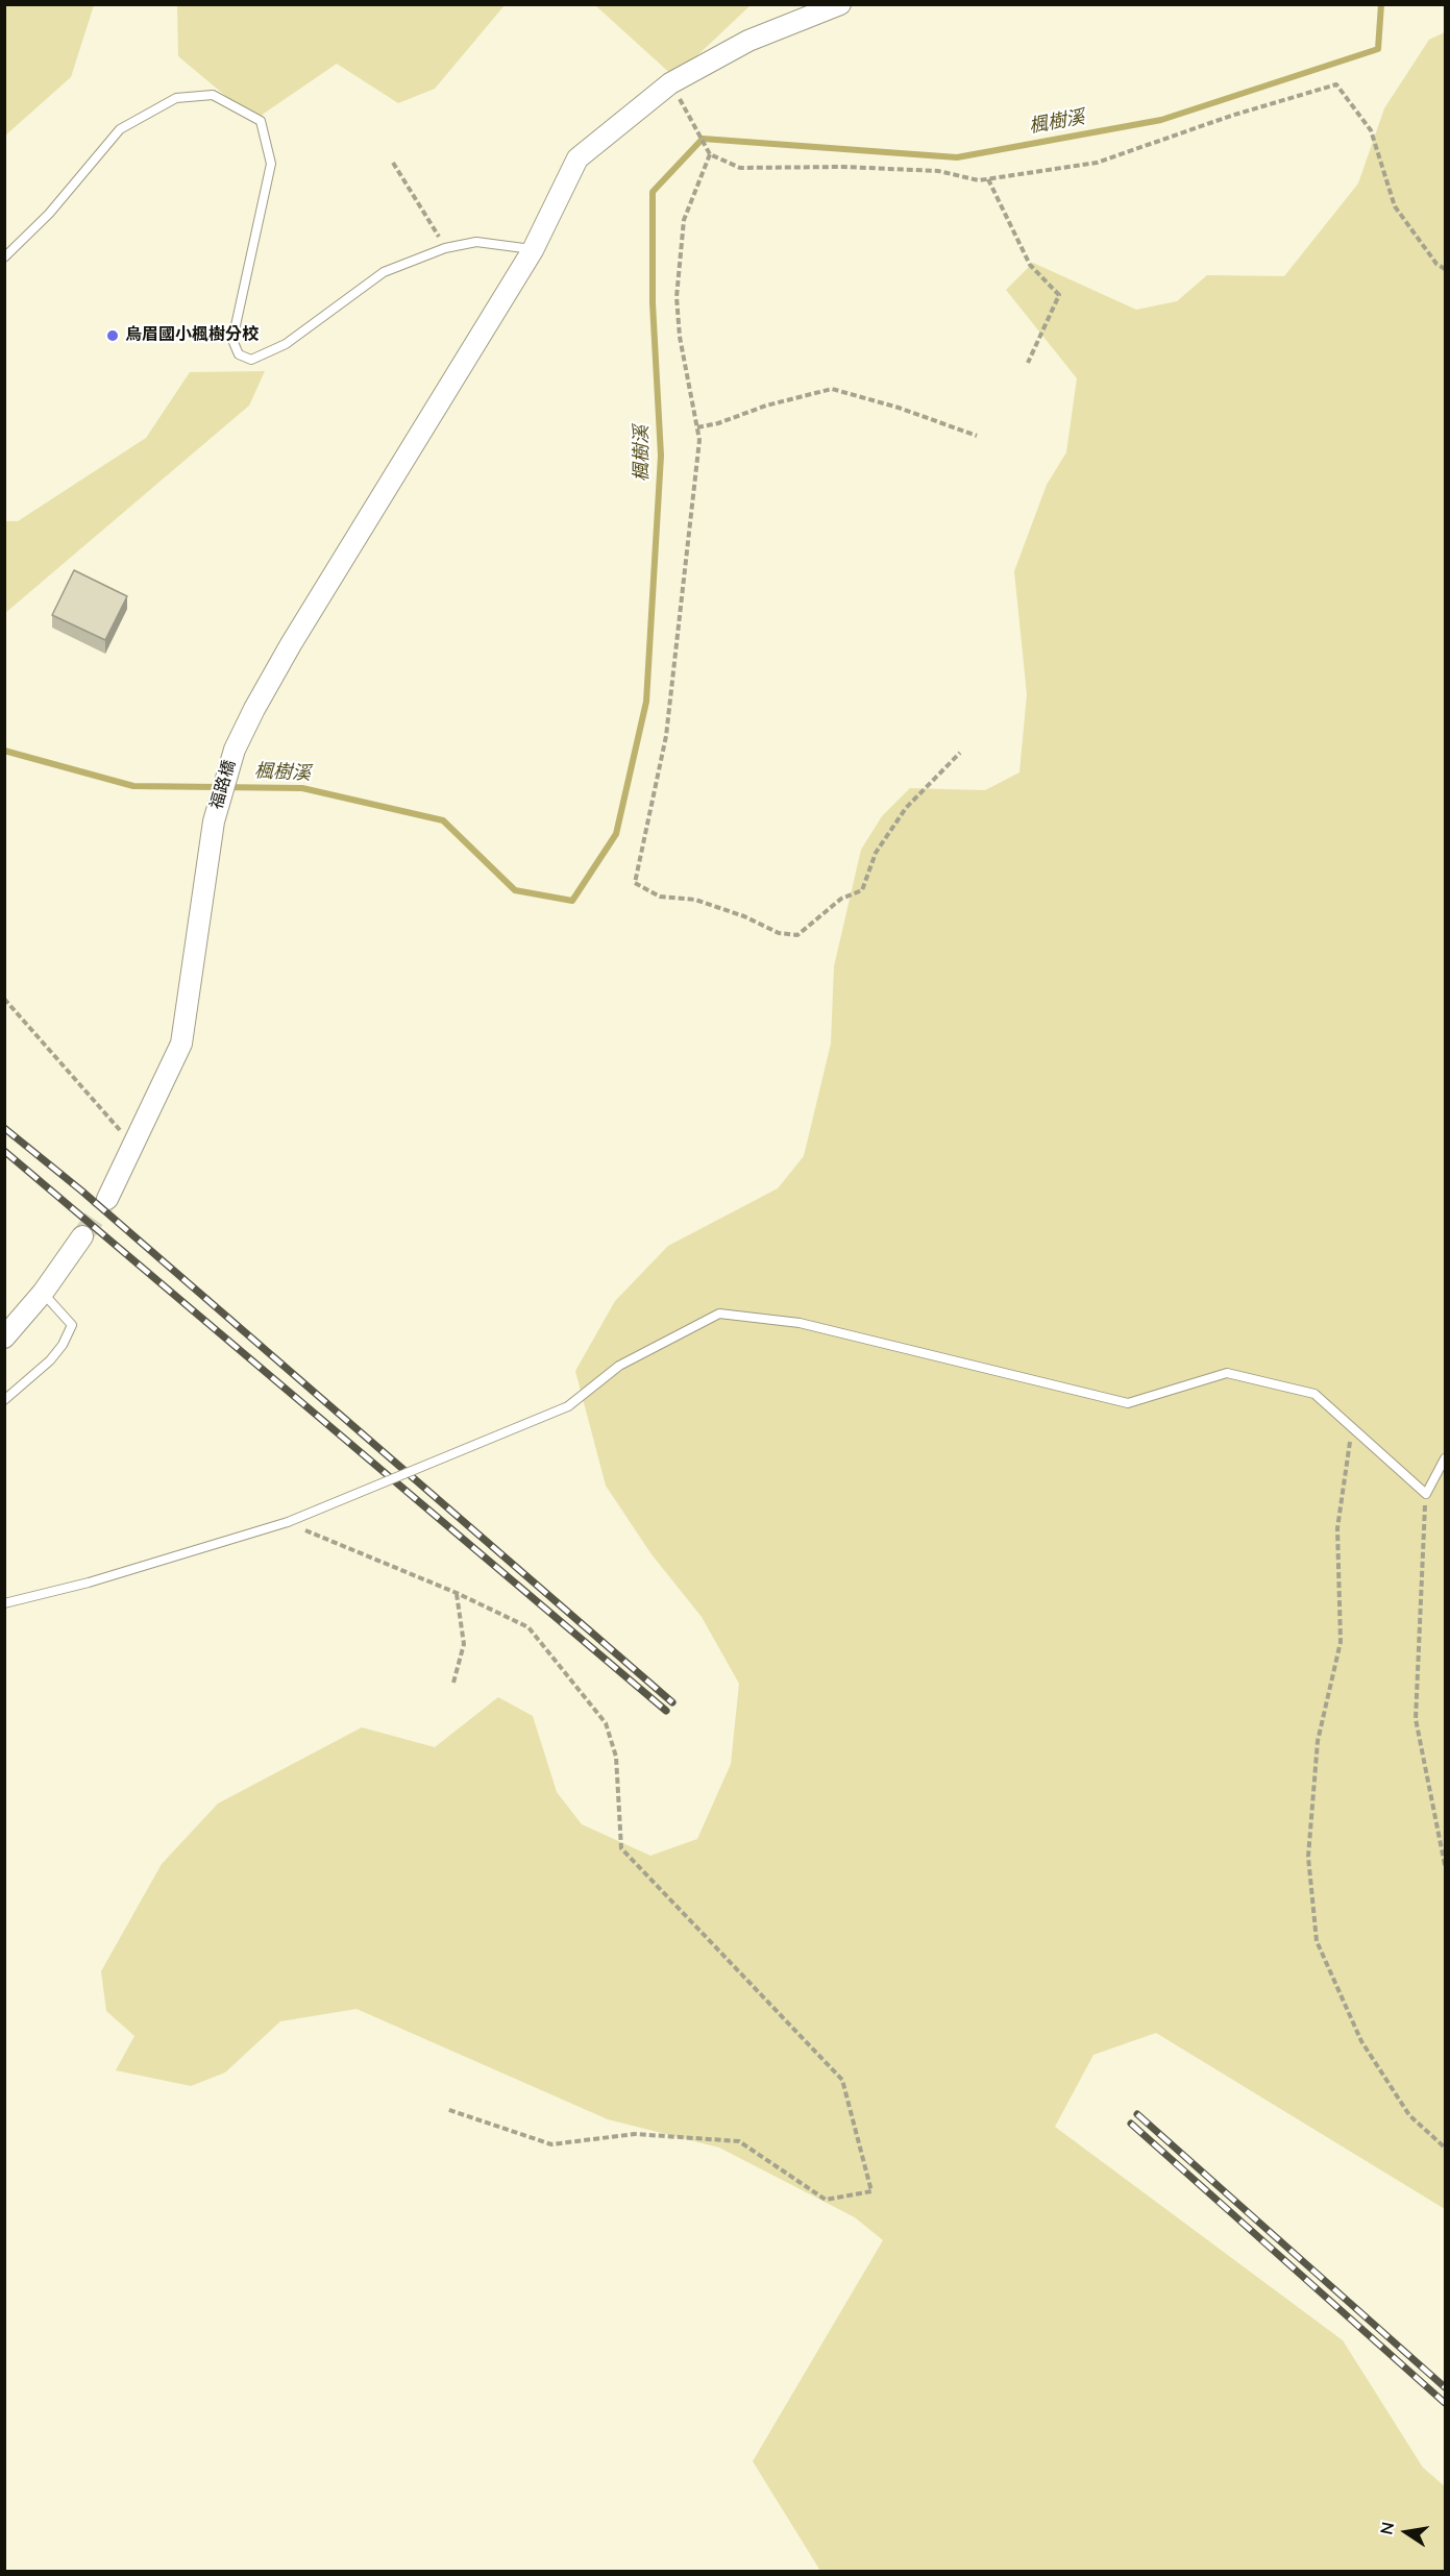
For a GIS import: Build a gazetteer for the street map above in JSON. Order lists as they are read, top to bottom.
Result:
{
  "streets": {
    "street": ["福路橋"]
  },
  "water": ["楓樹溪"],
  "places": ["烏眉國小楓樹分校"],
  "north": "left"
}
